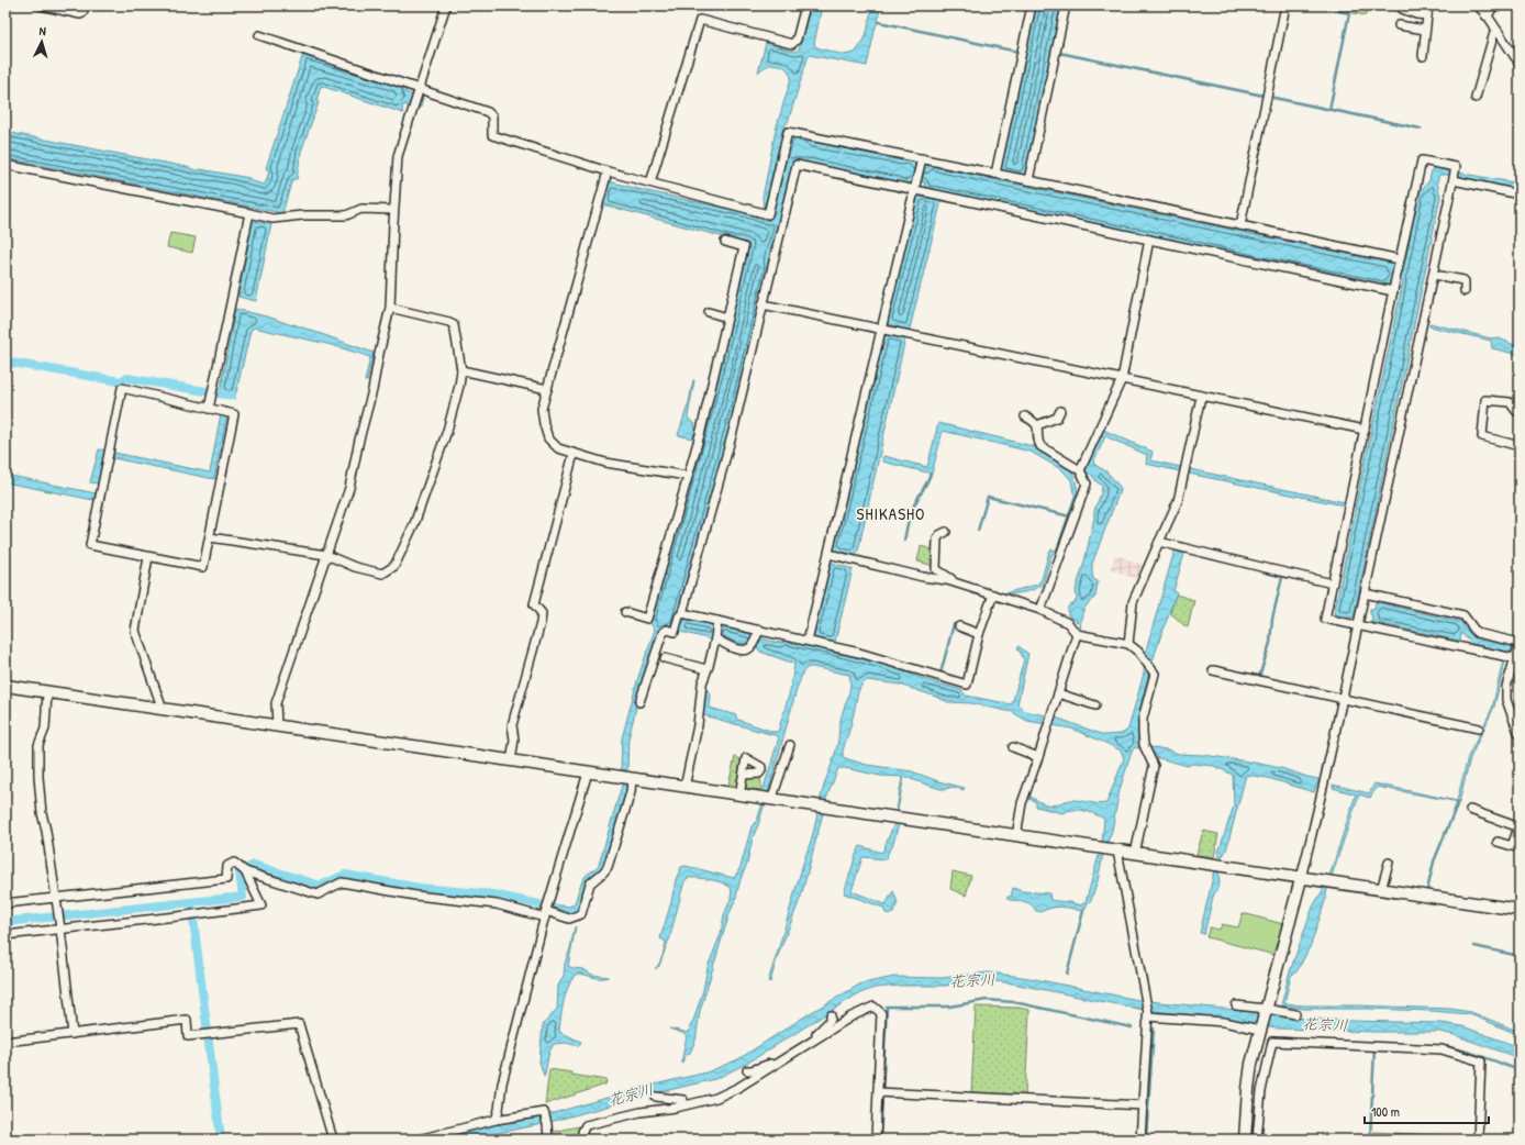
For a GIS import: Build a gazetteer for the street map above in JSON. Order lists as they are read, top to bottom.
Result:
{
  "districts": ["SHIKASHO"],
  "water": ["花宗川"],
  "scale_bar": "100 m",
  "north": "top"
}
